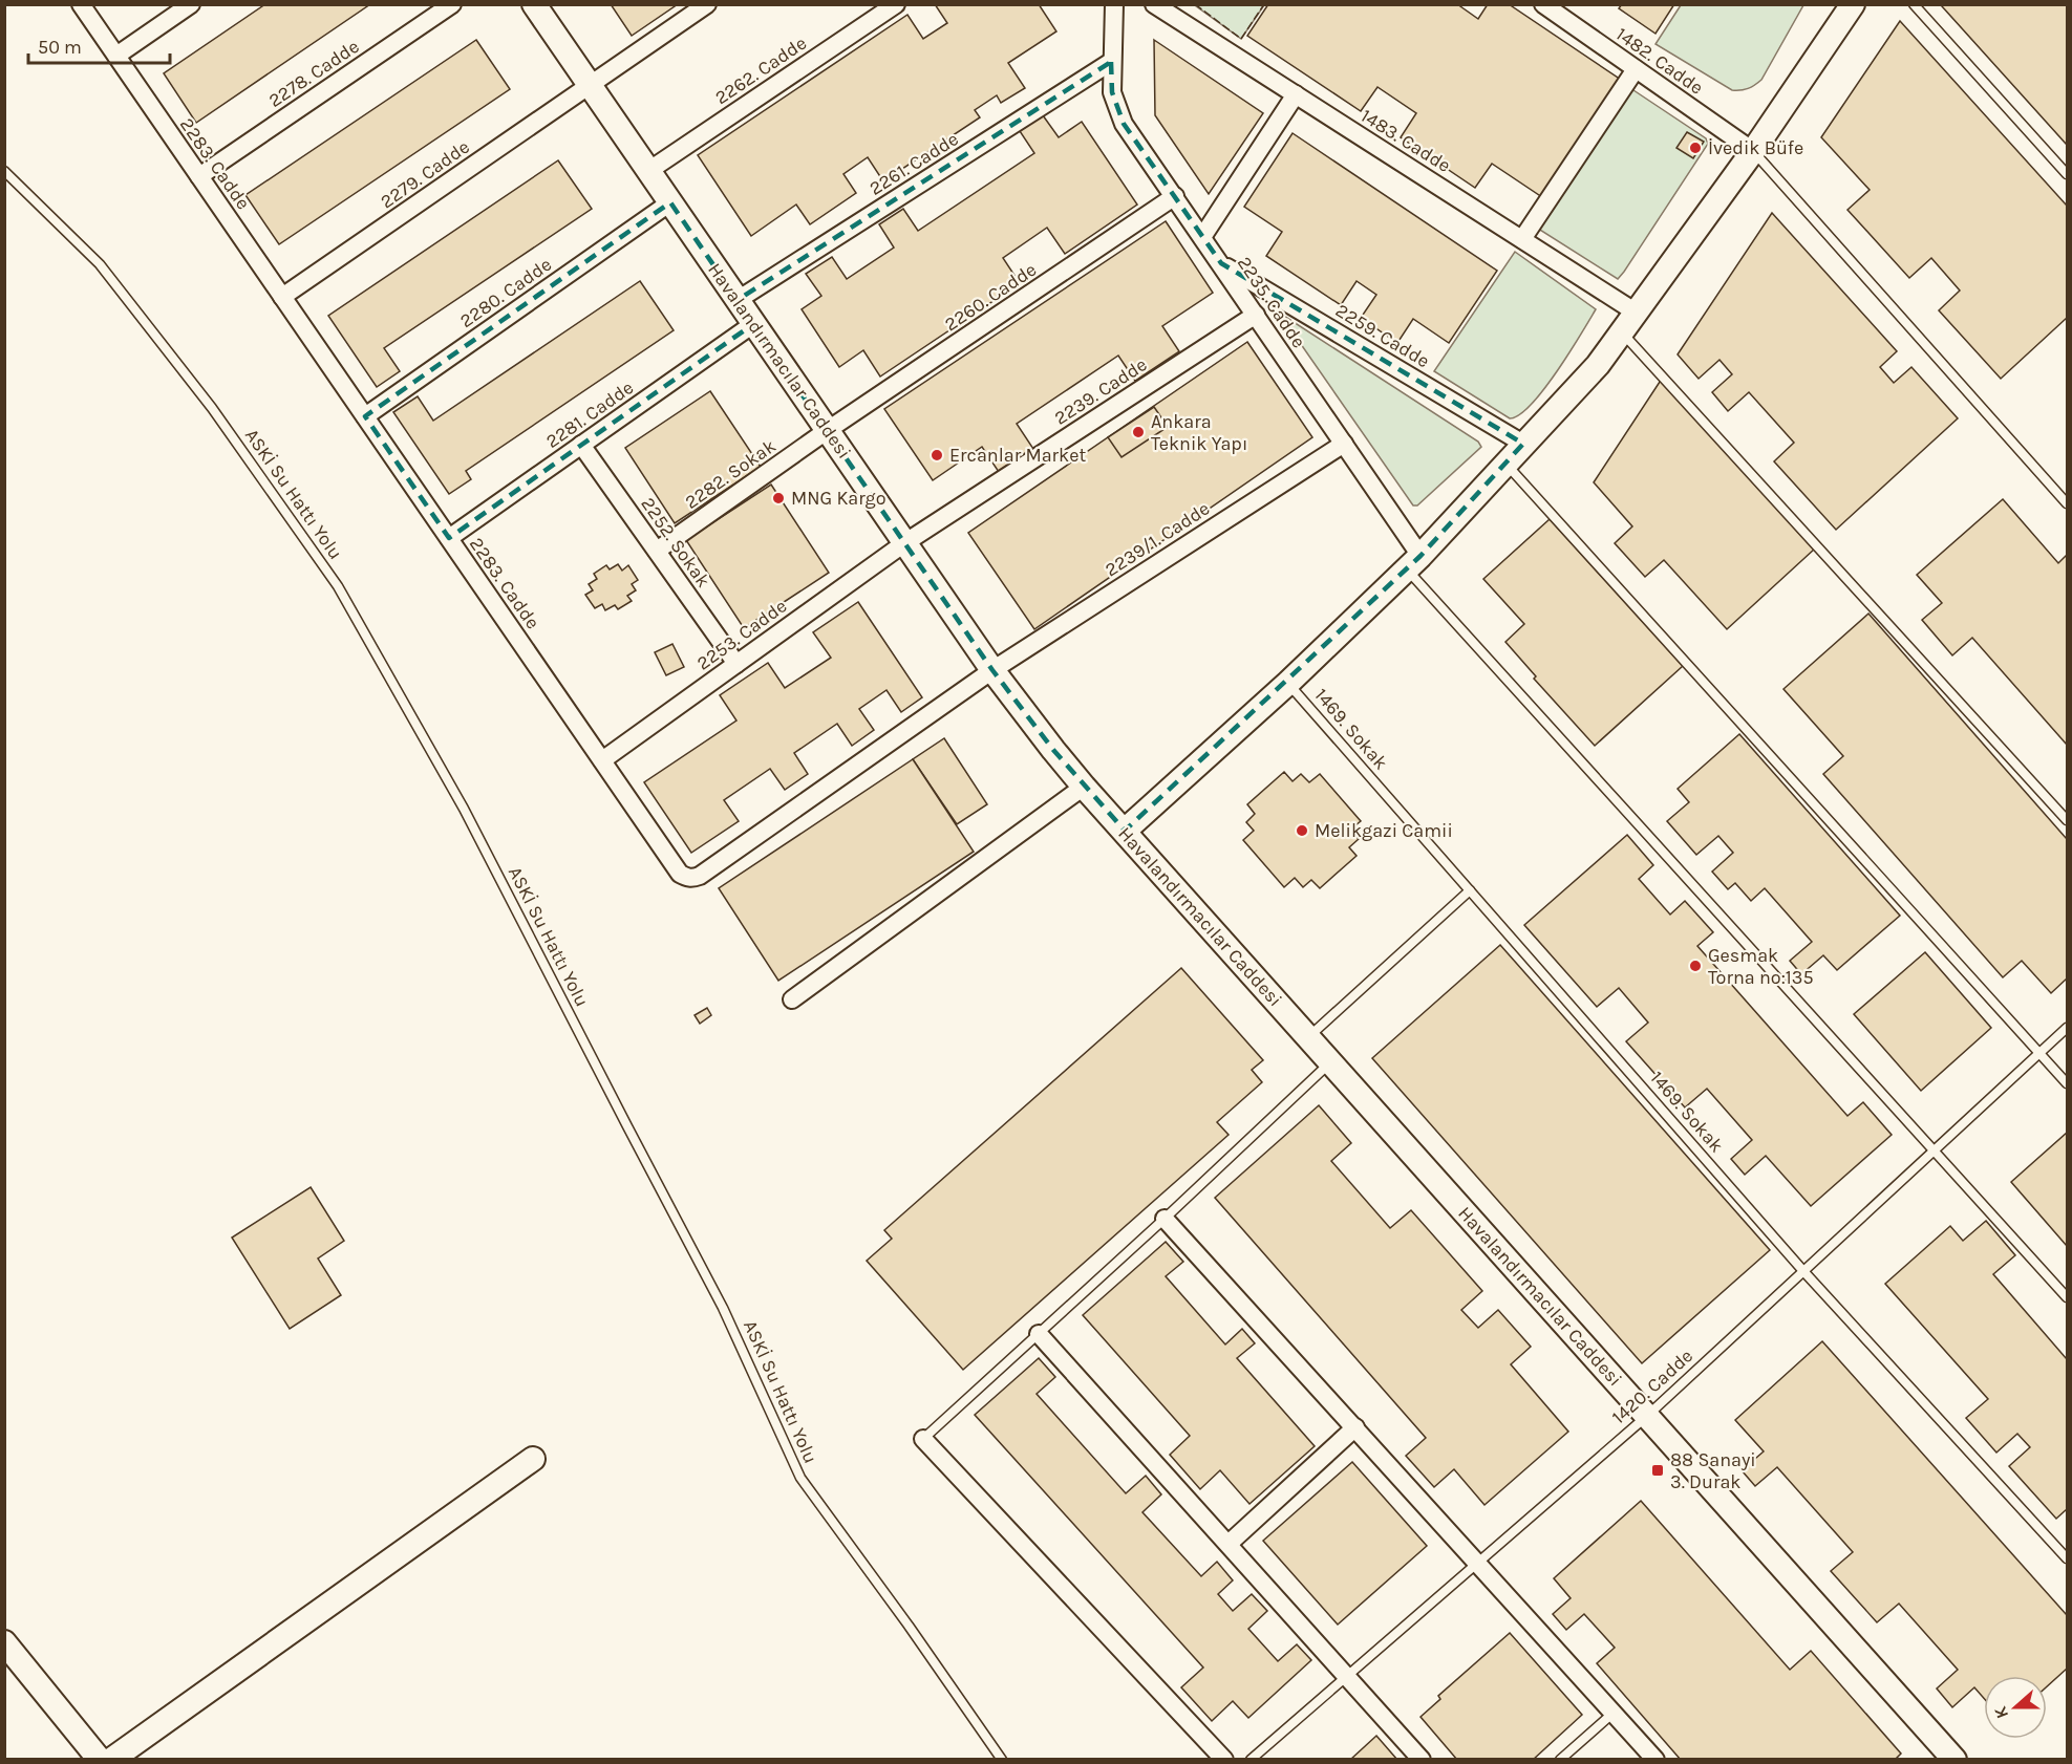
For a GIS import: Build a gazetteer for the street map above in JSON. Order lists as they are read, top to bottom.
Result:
{
  "streets": {
    "street": [
      "1482. Cadde",
      "2262. Cadde",
      "2278. Cadde",
      "1483. Cadde",
      "2283. Cadde",
      "2261. Cadde",
      "2279. Cadde",
      "2280. Cadde",
      "2260. Cadde",
      "2235. Cadde",
      "2259. Cadde",
      "Havalandırmacılar Caddesi",
      "2239. Cadde",
      "2281. Cadde",
      "2282. Sokak",
      "2239/1. Cadde",
      "2252. Sokak",
      "2253. Cadde"
    ],
    "lane": ["ASKİ Su Hattı Yolu", "1469. Sokak", "1420. Cadde"]
  },
  "crossings": [
    ["2262. Cadde", "Havalandırmacılar Caddesi"],
    ["2278. Cadde", "2283. Cadde"],
    ["2283. Cadde", "2279. Cadde"],
    ["2283. Cadde", "2280. Cadde"],
    ["2283. Cadde", "Havalandırmacılar Caddesi"],
    ["2283. Cadde", "2281. Cadde"],
    ["2283. Cadde", "2239/1. Cadde"],
    ["2283. Cadde", "2253. Cadde"],
    ["2261. Cadde", "2235. Cadde"],
    ["2261. Cadde", "Havalandırmacılar Caddesi"],
    ["2279. Cadde", "Havalandırmacılar Caddesi"],
    ["2280. Cadde", "Havalandırmacılar Caddesi"],
    ["2260. Cadde", "2235. Cadde"],
    ["2260. Cadde", "Havalandırmacılar Caddesi"],
    ["2260. Cadde", "2282. Sokak"],
    ["2235. Cadde", "2259. Cadde"],
    ["2235. Cadde", "2239. Cadde"],
    ["2235. Cadde", "2239/1. Cadde"],
    ["Havalandırmacılar Caddesi", "2239. Cadde"],
    ["Havalandırmacılar Caddesi", "2281. Cadde"],
    ["Havalandırmacılar Caddesi", "2282. Sokak"],
    ["Havalandırmacılar Caddesi", "2239/1. Cadde"],
    ["Havalandırmacılar Caddesi", "2253. Cadde"],
    ["Havalandırmacılar Caddesi", "1420. Cadde"],
    ["2239. Cadde", "2253. Cadde"],
    ["2281. Cadde", "2252. Sokak"],
    ["2282. Sokak", "2252. Sokak"],
    ["2252. Sokak", "2253. Cadde"],
    ["1469. Sokak", "1420. Cadde"]
  ],
  "places": {
    "other": [
      "İvedik Büfe",
      "Ankara Teknik Yapı",
      "Ercanlar Market",
      "MNG Kargo",
      "Melikgazi Camii",
      "Gesmak Torna no:135"
    ],
    "transit": ["88 Sanayi 3. Durak"]
  },
  "scale_bar": "50 m",
  "north": "left"
}
